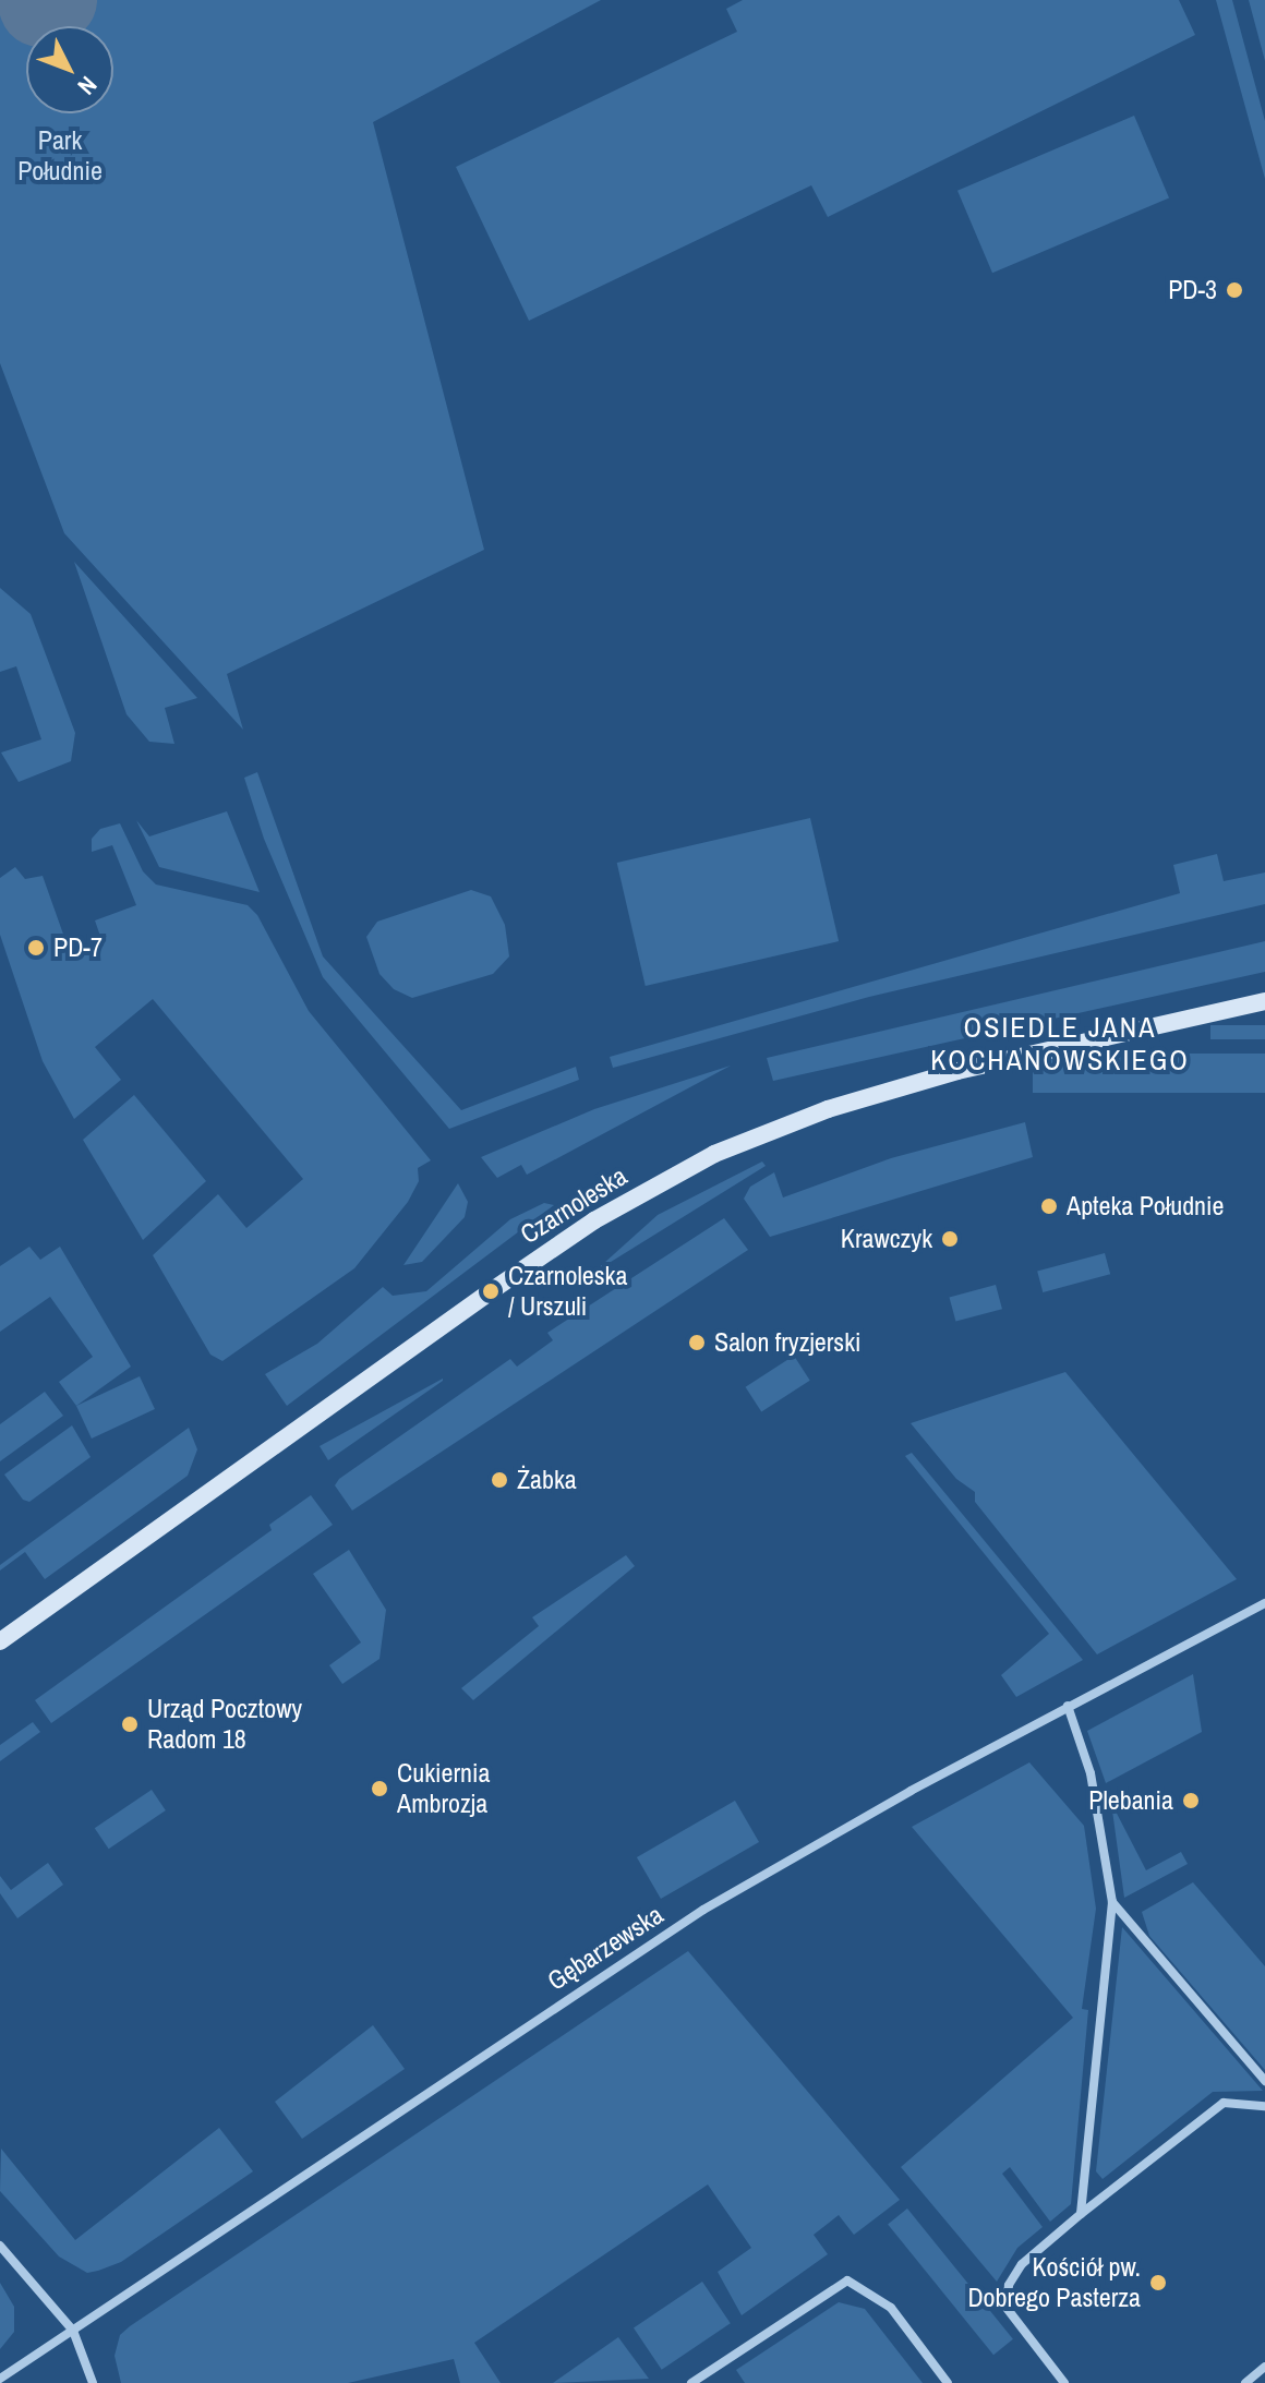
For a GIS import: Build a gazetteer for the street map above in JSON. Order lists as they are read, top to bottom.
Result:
{
  "streets": {
    "street": ["Czarnoleska", "Gębarzewska"]
  },
  "districts": ["OSIEDLE JANA KOCHANOWSKIEGO"],
  "parks": ["Park Południe"],
  "places": [
    "PD-3",
    "PD-7",
    "Apteka Południe",
    "Krawczyk",
    "Czarnoleska / Urszuli",
    "Salon fryzjerski",
    "Żabka",
    "Urząd Pocztowy Radom 18",
    "Cukiernia Ambrozja",
    "Plebania",
    "Kościół pw. Dobrego Pasterza"
  ],
  "north": "bottom right"
}
